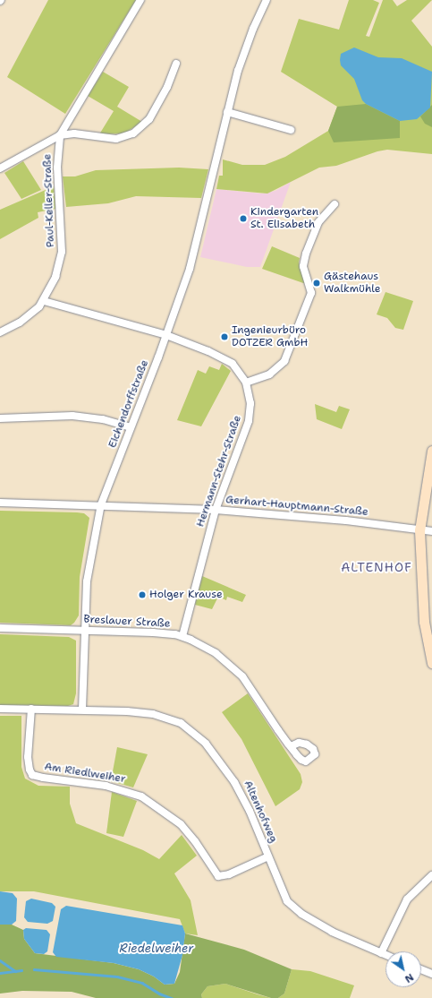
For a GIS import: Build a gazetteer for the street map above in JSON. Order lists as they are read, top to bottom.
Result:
{
  "streets": {
    "street": [
      "Paul-Keller-Straße",
      "Eichendorffstraße",
      "Hermann-Stehr-Straße",
      "Gerhart-Hauptmann-Straße",
      "Breslauer Straße",
      "Am Riedlweiher",
      "Altenhofweg"
    ]
  },
  "crossings": [
    ["Paul-Keller-Straße", "Hermann-Stehr-Straße"],
    ["Eichendorffstraße", "Hermann-Stehr-Straße"],
    ["Eichendorffstraße", "Gerhart-Hauptmann-Straße"],
    ["Eichendorffstraße", "Breslauer Straße"],
    ["Eichendorffstraße", "Altenhofweg"],
    ["Hermann-Stehr-Straße", "Gerhart-Hauptmann-Straße"],
    ["Hermann-Stehr-Straße", "Breslauer Straße"],
    ["Am Riedlweiher", "Altenhofweg"]
  ],
  "districts": ["ALTENHOF"],
  "water": ["Riedelweiher"],
  "places": [
    "Kindergarten St. Elisabeth",
    "Gästehaus Walkmühle",
    "Ingenieurbüro DOTZER GmbH",
    "Holger Krause"
  ],
  "north": "bottom right"
}
